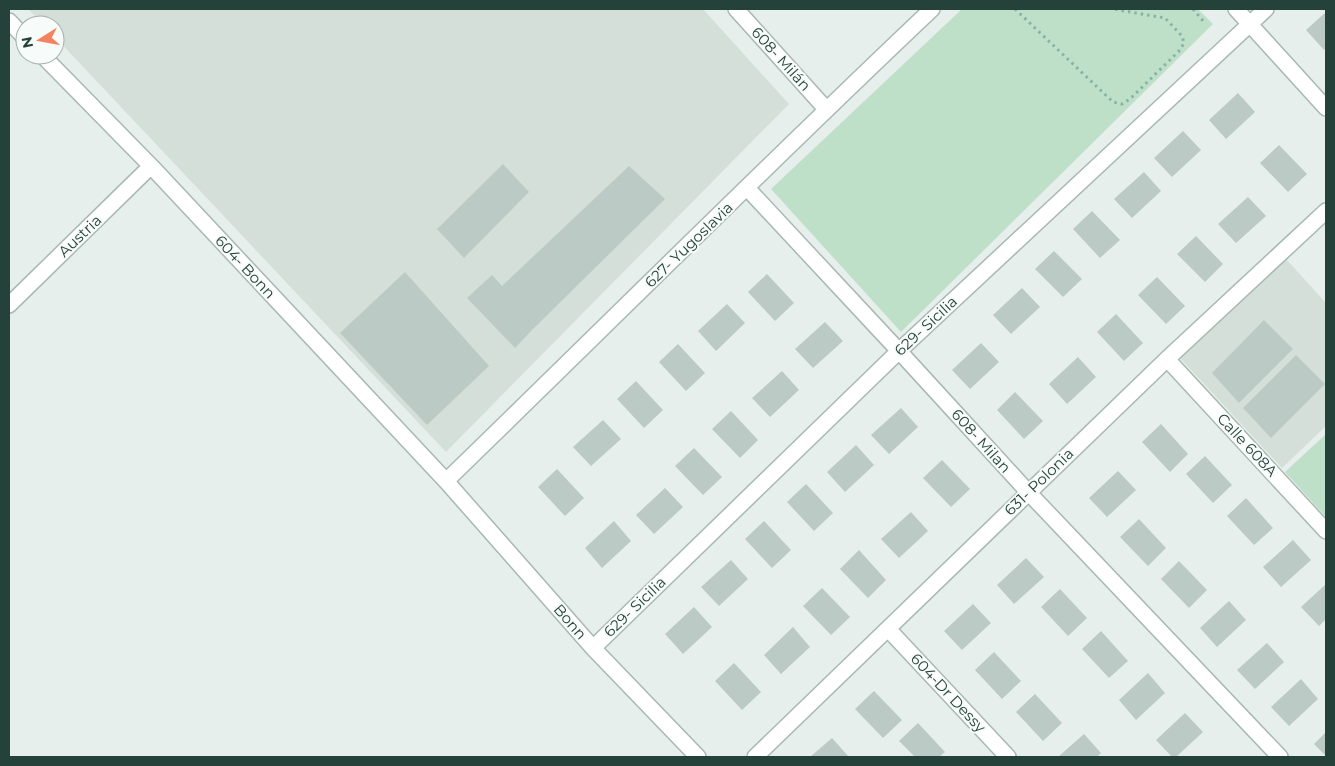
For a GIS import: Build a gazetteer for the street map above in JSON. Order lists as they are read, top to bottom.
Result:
{
  "streets": {
    "street": [
      "608- Milán",
      "Austria",
      "627- Yugoslavia",
      "604- Bonn",
      "629- Sicilia",
      "608- Milan",
      "Calle 608A",
      "631- Polonia",
      "Bonn",
      "604-Dr Dessy"
    ]
  },
  "crossings": [
    ["608- Milán", "627- Yugoslavia"],
    ["Austria", "604- Bonn"],
    ["627- Yugoslavia", "604- Bonn"],
    ["627- Yugoslavia", "608- Milan"],
    ["627- Yugoslavia", "Bonn"],
    ["604- Bonn", "Bonn"],
    ["629- Sicilia", "608- Milan"],
    ["629- Sicilia", "Bonn"],
    ["608- Milan", "631- Polonia"],
    ["Calle 608A", "631- Polonia"],
    ["631- Polonia", "604-Dr Dessy"]
  ],
  "north": "left"
}
